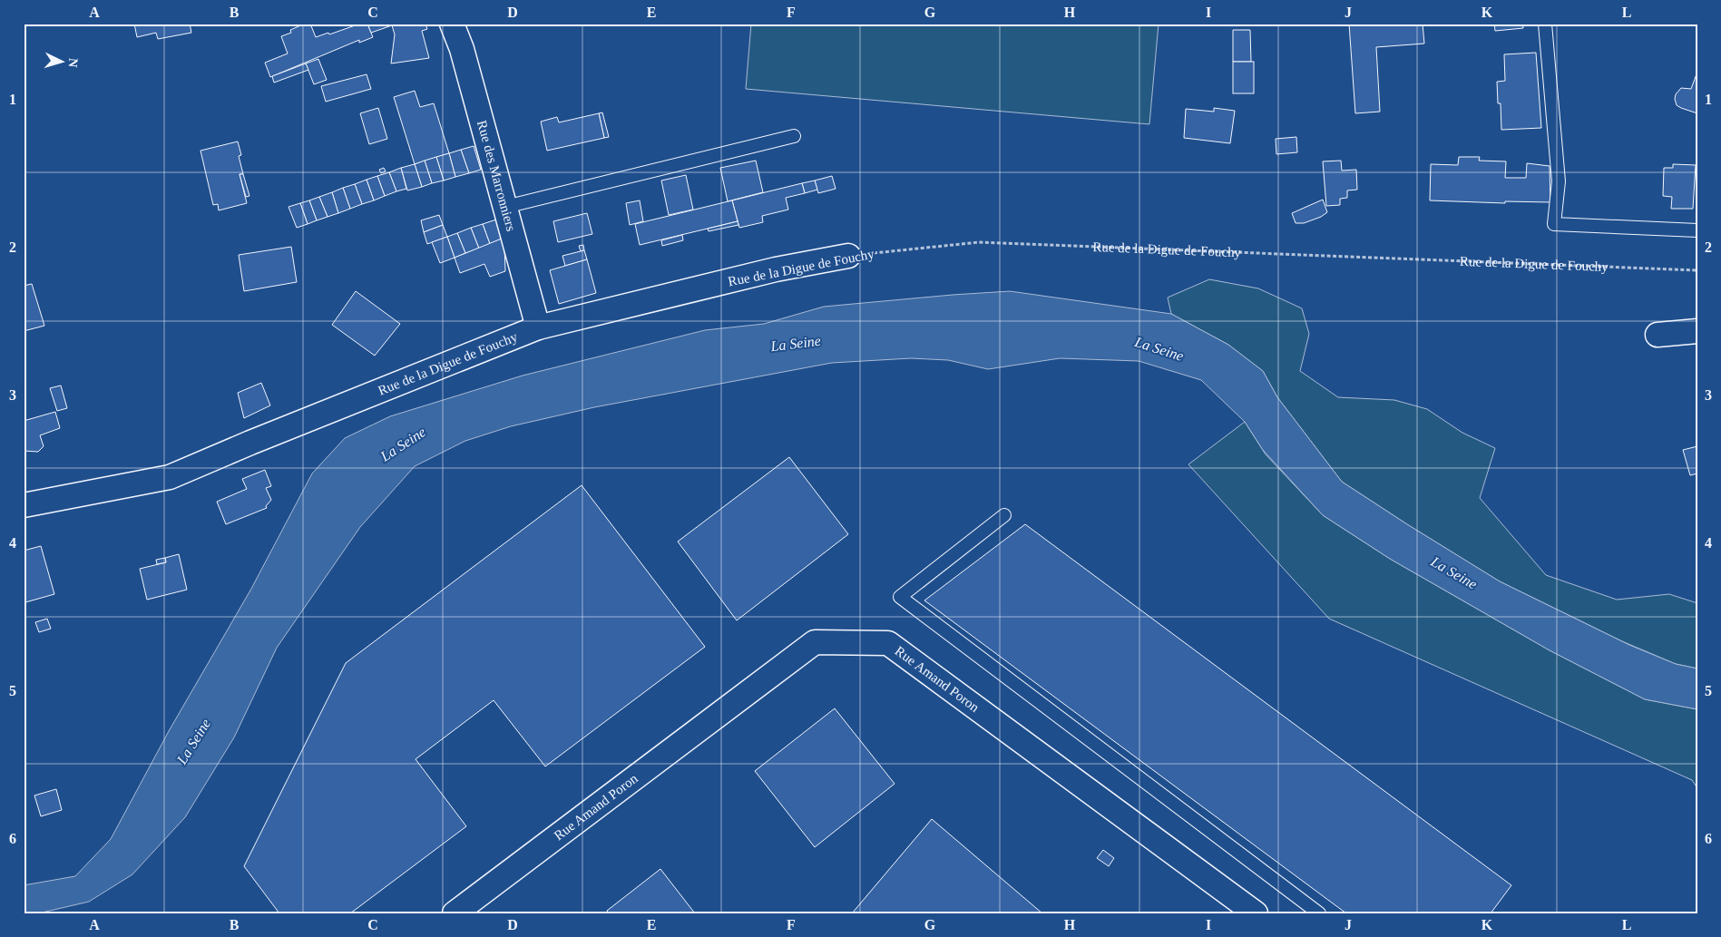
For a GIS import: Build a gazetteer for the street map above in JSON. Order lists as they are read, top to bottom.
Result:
{
  "streets": {
    "street": ["Rue des Marronniers", "Rue de la Digue de Fouchy", "Rue Amand Poron"]
  },
  "crossings": [
    ["Rue des Marronniers", "Rue de la Digue de Fouchy"]
  ],
  "water": ["La Seine"],
  "north": "right",
  "grid": {
    "columns": [
      "A",
      "B",
      "C",
      "D",
      "E",
      "F",
      "G",
      "H",
      "I",
      "J",
      "K",
      "L"
    ],
    "rows": [
      "1",
      "2",
      "3",
      "4",
      "5",
      "6"
    ]
  }
}
